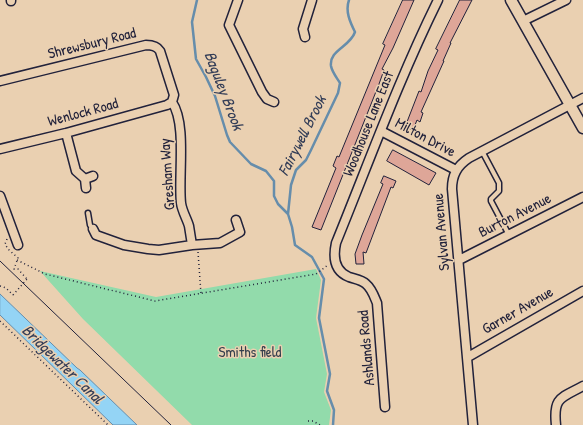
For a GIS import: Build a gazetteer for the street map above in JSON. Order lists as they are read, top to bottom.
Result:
{
  "streets": {
    "street": [
      "Shrewsbury Road",
      "Wenlock Road",
      "Woodhouse Lane East",
      "Milton Drive",
      "Gresham Way",
      "Burton Avenue",
      "Sylvan Avenue",
      "Garner Avenue",
      "Ashlands Road"
    ]
  },
  "crossings": [
    ["Shrewsbury Road", "Wenlock Road"],
    ["Shrewsbury Road", "Gresham Way"],
    ["Wenlock Road", "Gresham Way"],
    ["Woodhouse Lane East", "Milton Drive"],
    ["Woodhouse Lane East", "Ashlands Road"],
    ["Milton Drive", "Sylvan Avenue"],
    ["Burton Avenue", "Sylvan Avenue"],
    ["Sylvan Avenue", "Garner Avenue"]
  ],
  "water": ["Baguley Brook", "Fairywell Brook", "Bridgewater Canal"],
  "parks": ["Smiths field"]
}
